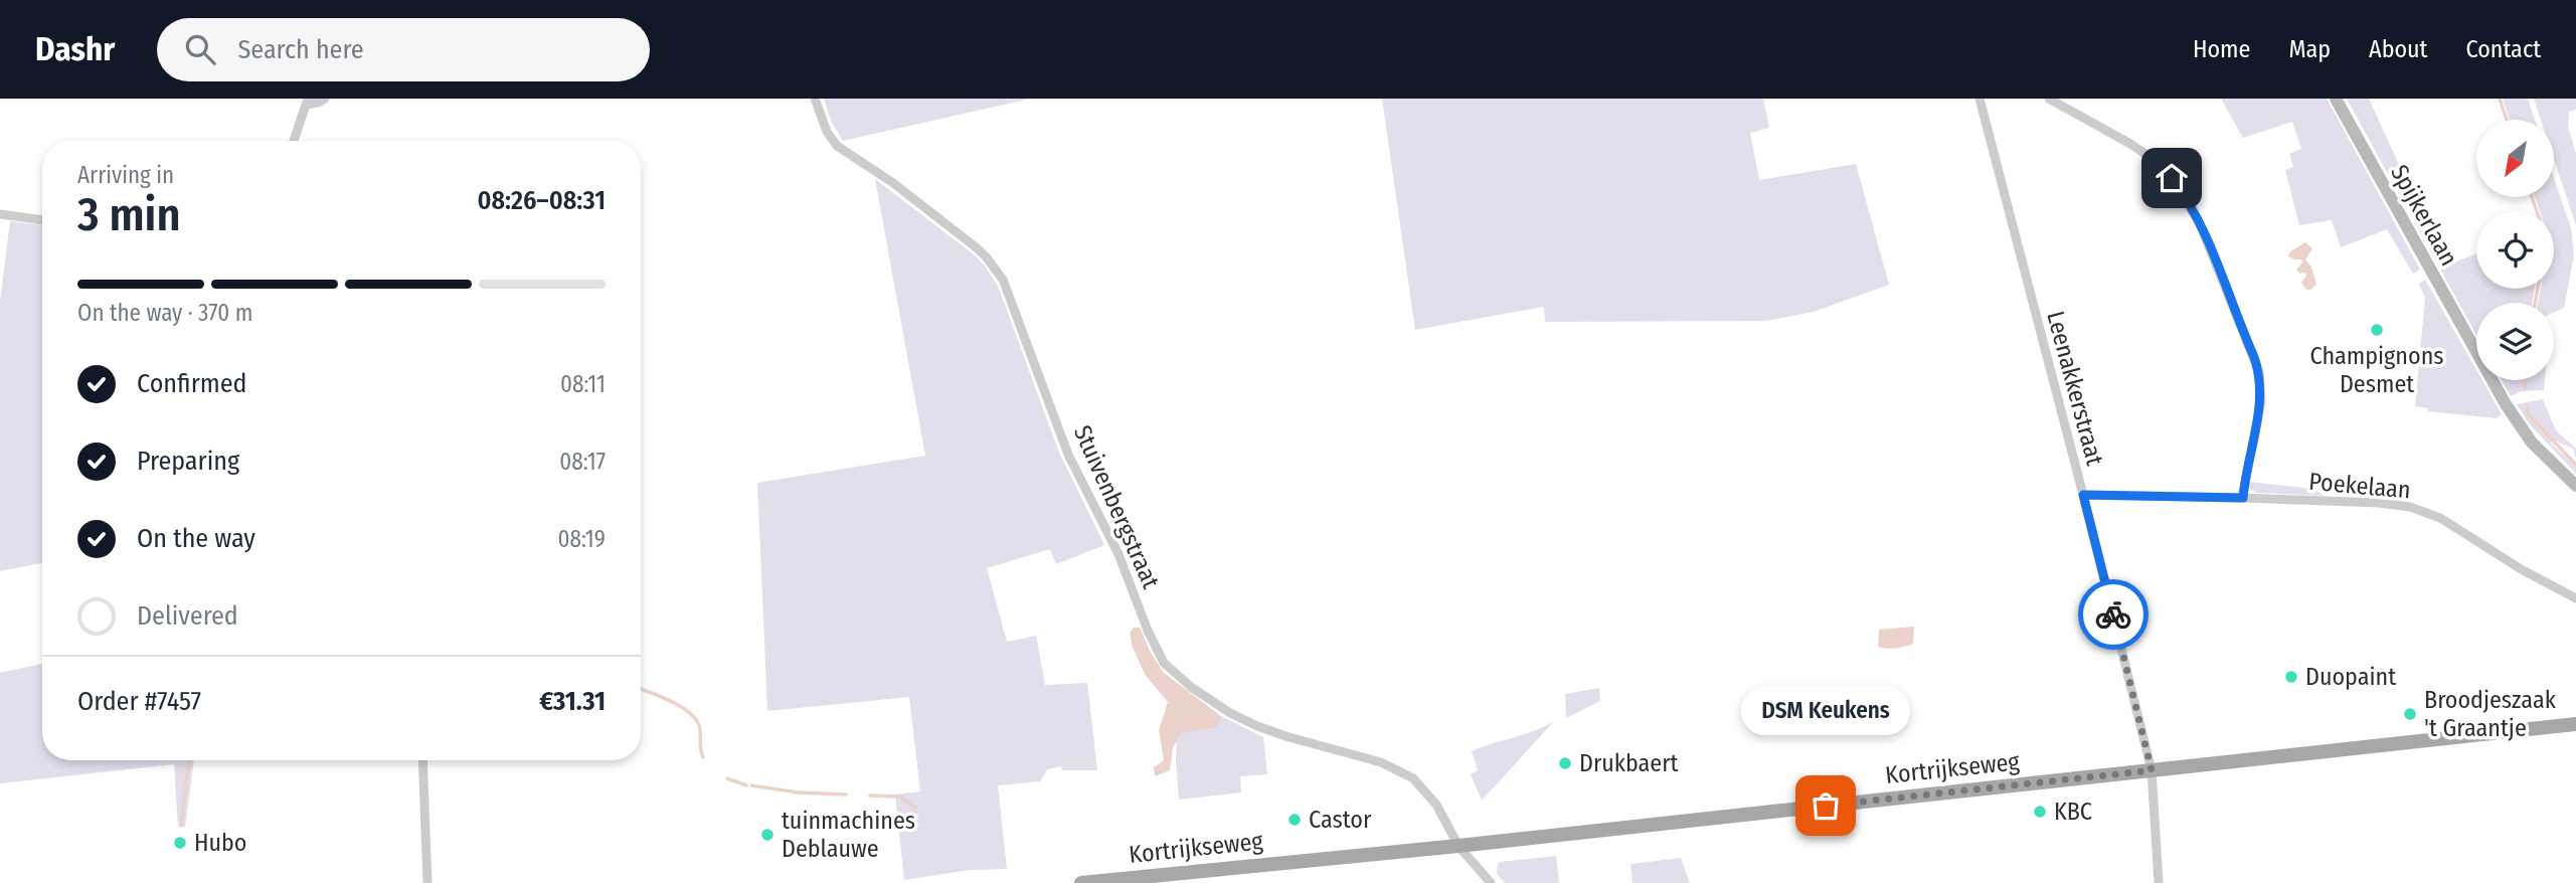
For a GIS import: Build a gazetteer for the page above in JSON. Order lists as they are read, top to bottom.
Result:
{
  "streets": {
    "main road": ["Kortrijkseweg"],
    "street": [
      "Spijkerlaan",
      "Leenakkerstraat",
      "Poekelaan",
      "Stuivenbergstraat"
    ]
  },
  "crossings": [
    ["Leenakkerstraat", "Poekelaan"],
    ["Leenakkerstraat", "Kortrijkseweg"],
    ["Stuivenbergstraat", "Kortrijkseweg"]
  ],
  "places": [
    "Champignons Desmet",
    "Duopaint",
    "Broodjeszaak 't Graantje",
    "Drukbaert",
    "DSM Keukens",
    "KBC",
    "Castor",
    "tuinmachines Deblauwe",
    "Hubo"
  ],
  "north": "bottom left",
  "page": {
    "header": "Dashr",
    "search": "Search here",
    "nav": [
      "Home",
      "Map",
      "About",
      "Contact"
    ],
    "heading": ["3 min", "Arriving in", "08:26–08:31"],
    "panel": ["Order #7457", "€31.31"],
    "bar": "On the way · 370 m",
    "list": [
      ["Confirmed", "08:11"],
      ["Preparing", "08:17"],
      ["On the way", "08:19"],
      "Delivered"
    ],
    "bubble": "DSM Keukens"
  }
}
